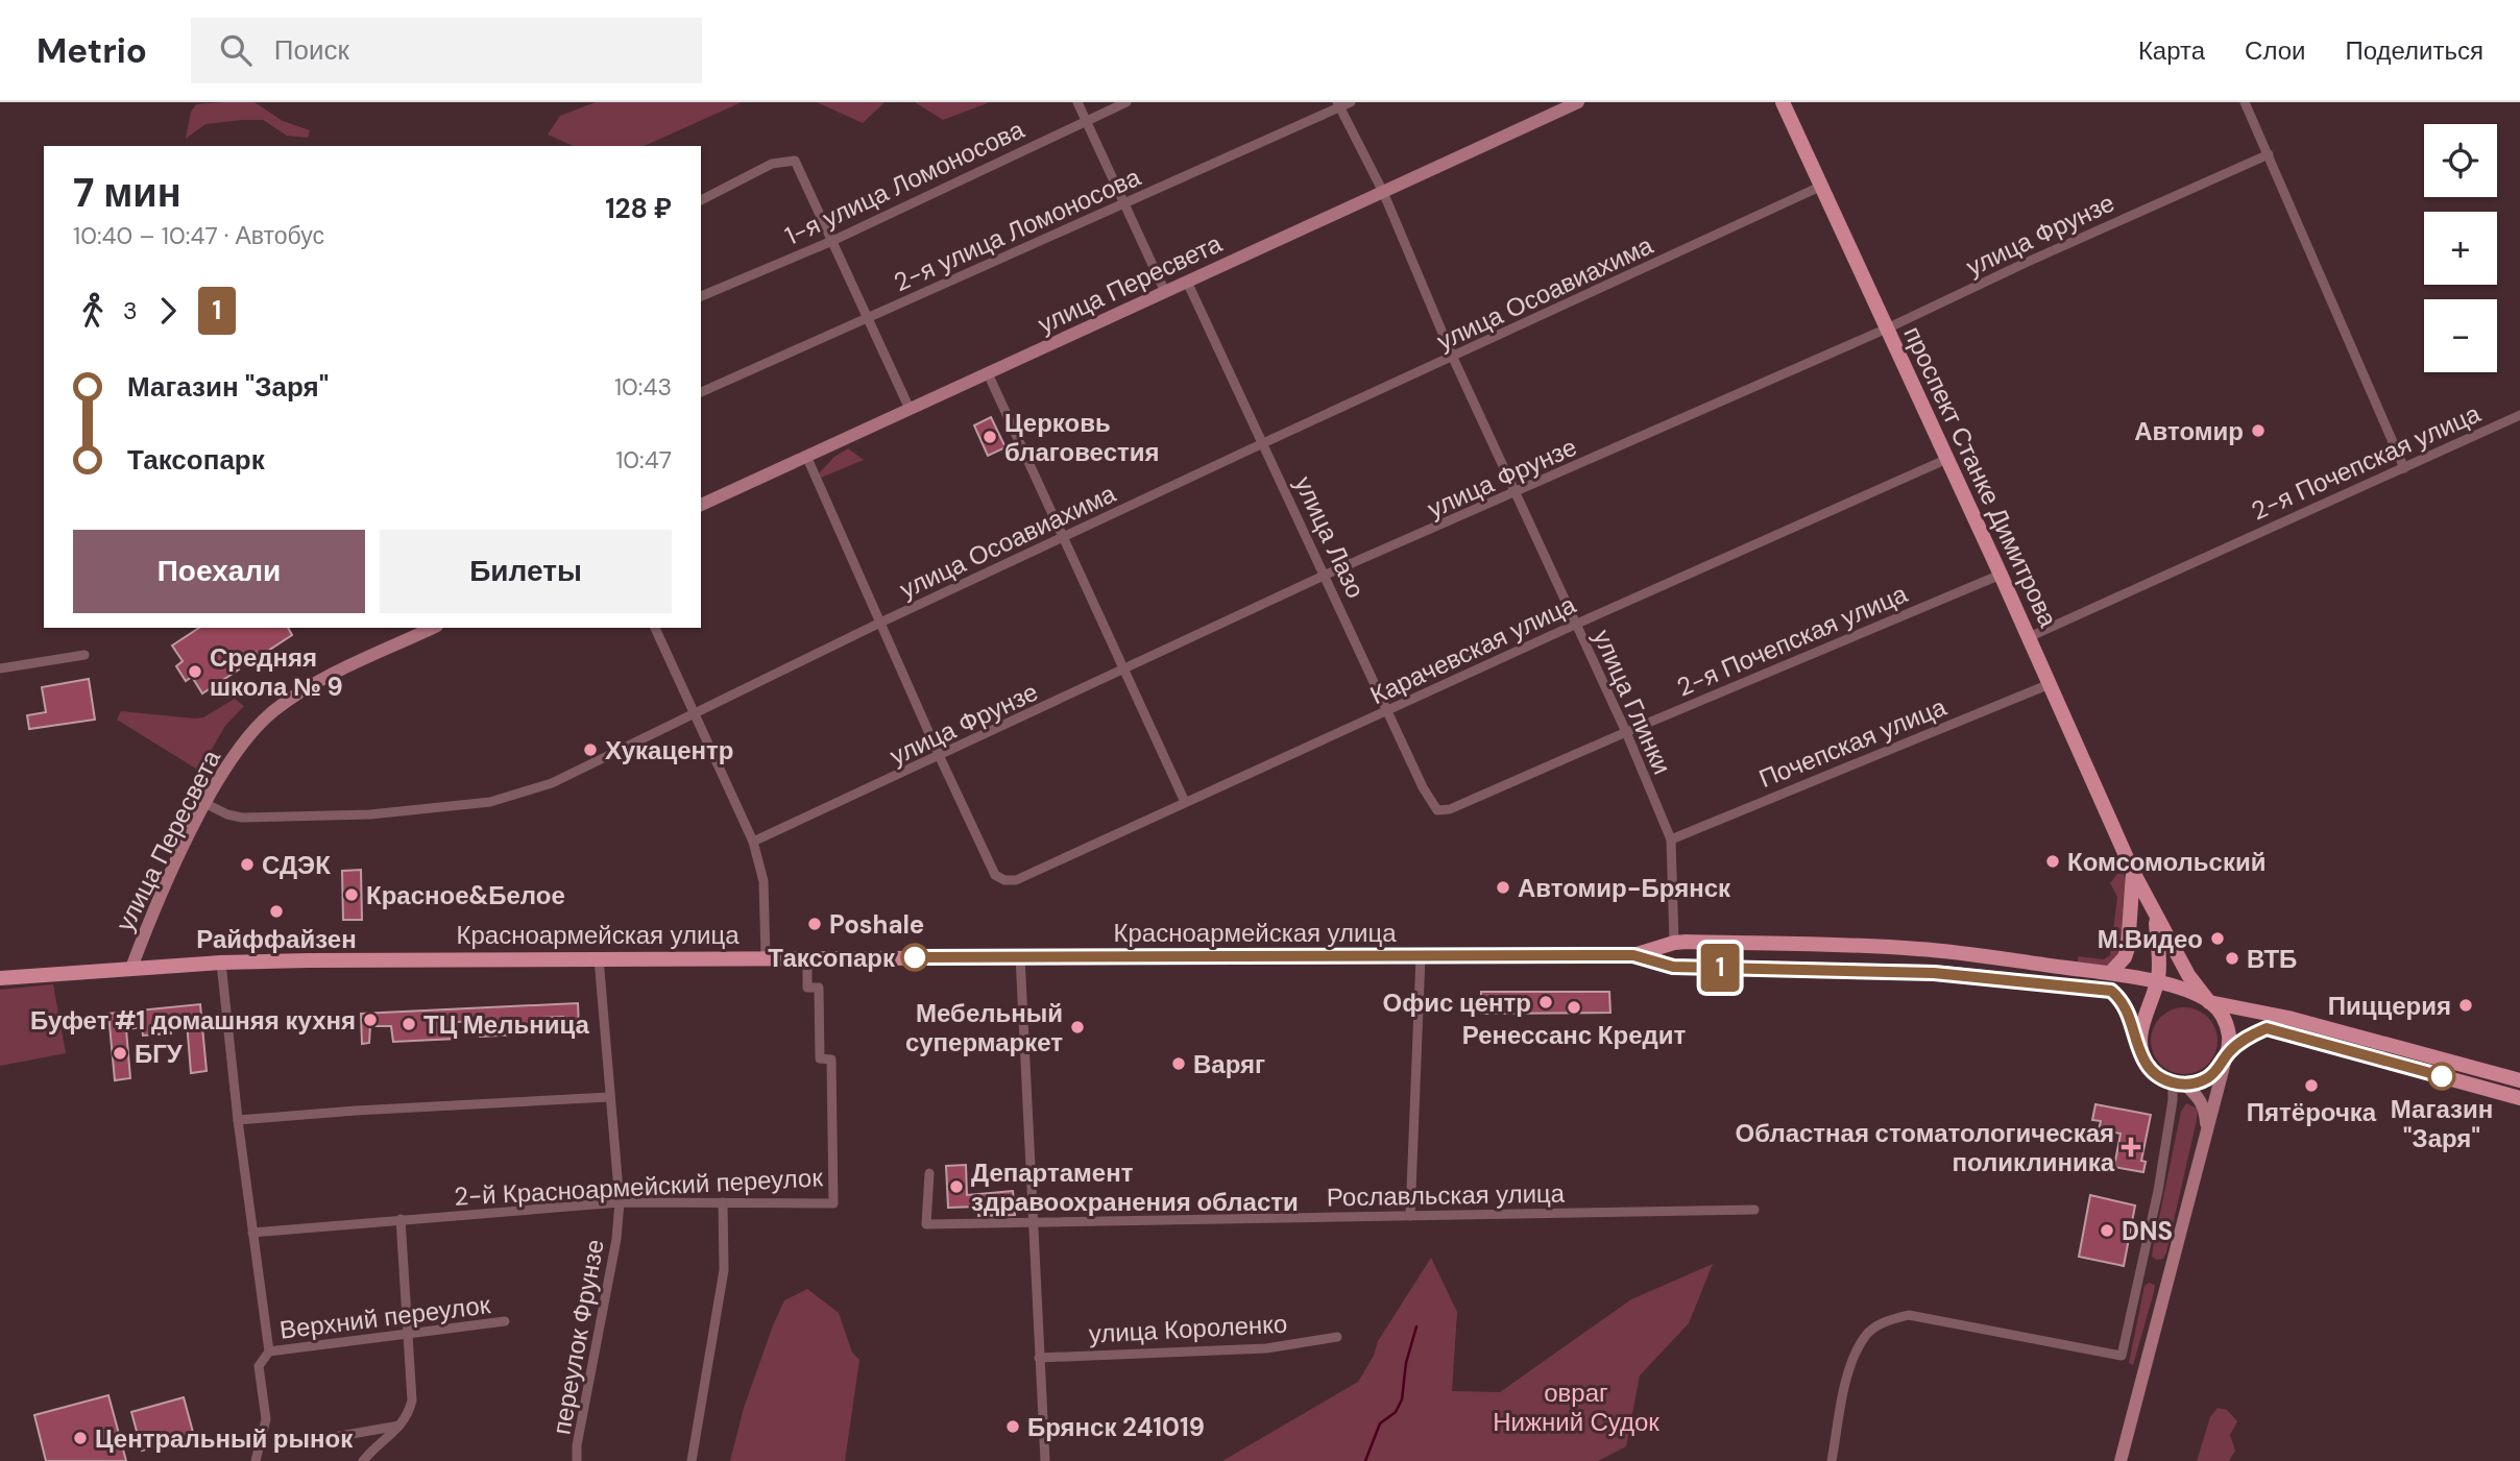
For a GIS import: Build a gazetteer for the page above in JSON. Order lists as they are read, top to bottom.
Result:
{
  "streets": {
    "main road": ["улица Пересвета", "проспект Станке Димитрова", "Красноармейская улица"],
    "street": [
      "1-я улица Ломоносова",
      "2-я улица Ломоносова",
      "улица Фрунзе",
      "улица Осоавиахима",
      "2-я Почепская улица",
      "улица Лазо",
      "Карачевская улица",
      "улица Глинки",
      "Почепская улица",
      "2-й Красноармейский переулок",
      "Рославльская улица",
      "Верхний переулок",
      "улица Короленко",
      "переулок Фрунзе"
    ]
  },
  "crossings": [
    ["2-я улица Ломоносова", "улица Глинки"],
    ["улица Фрунзе", "проспект Станке Димитрова"],
    ["улица Фрунзе", "улица Лазо"],
    ["улица Фрунзе", "Карачевская улица"],
    ["улица Фрунзе", "улица Глинки"],
    ["улица Пересвета", "улица Осоавиахима"],
    ["улица Пересвета", "улица Лазо"],
    ["улица Пересвета", "улица Глинки"],
    ["улица Пересвета", "Красноармейская улица"],
    ["улица Осоавиахима", "проспект Станке Димитрова"],
    ["улица Осоавиахима", "улица Лазо"],
    ["улица Осоавиахима", "улица Глинки"],
    ["2-я Почепская улица", "проспект Станке Димитрова"],
    ["2-я Почепская улица", "улица Лазо"],
    ["2-я Почепская улица", "улица Глинки"],
    ["проспект Станке Димитрова", "Карачевская улица"],
    ["проспект Станке Димитрова", "Почепская улица"],
    ["улица Лазо", "Карачевская улица"],
    ["Карачевская улица", "улица Глинки"],
    ["улица Глинки", "Почепская улица"],
    ["Красноармейская улица", "2-й Красноармейский переулок"],
    ["Красноармейская улица", "переулок Фрунзе"],
    ["2-й Красноармейский переулок", "переулок Фрунзе"]
  ],
  "parks": ["овраг Нижний Судок"],
  "places": {
    "other": [
      "Автомир",
      "Церковь благовестия",
      "Средняя школа № 9",
      "Хукацентр",
      "Комсомольский",
      "СДЭК",
      "Автомир-Брянск",
      "Красное&Белое",
      "Райффайзен",
      "Poshale",
      "М.Видео",
      "Таксопарк",
      "ВТБ",
      "Офис центр",
      "Пиццерия",
      "Ренессанс Кредит",
      "Буфет #1 домашняя кухня",
      "ТЦ Мельница",
      "Мебельный супермаркет",
      "БГУ",
      "Варяг",
      "Магазин \"Заря\"",
      "Пятёрочка",
      "Департамент здравоохранения области",
      "DNS",
      "Брянск 241019",
      "Центральный рынок"
    ],
    "health": ["Областная стоматологическая поликлиника"]
  },
  "lines": ["bus line 1"],
  "page": {
    "header": "Metrio",
    "search": "Поиск",
    "nav": ["Карта", "Слои", "Поделиться"],
    "on_map": "1",
    "map_buttons": ["+", "−"],
    "heading": ["7 мин", "10:40 – 10:47 · Автобус", "128 ₽"],
    "legs": ["3", "1"],
    "list": [
      {
        "name": "Магазин \"Заря\"",
        "value": "10:43"
      },
      {
        "name": "Таксопарк",
        "value": "10:47"
      }
    ],
    "buttons": ["Поехали", "Билеты"]
  }
}
